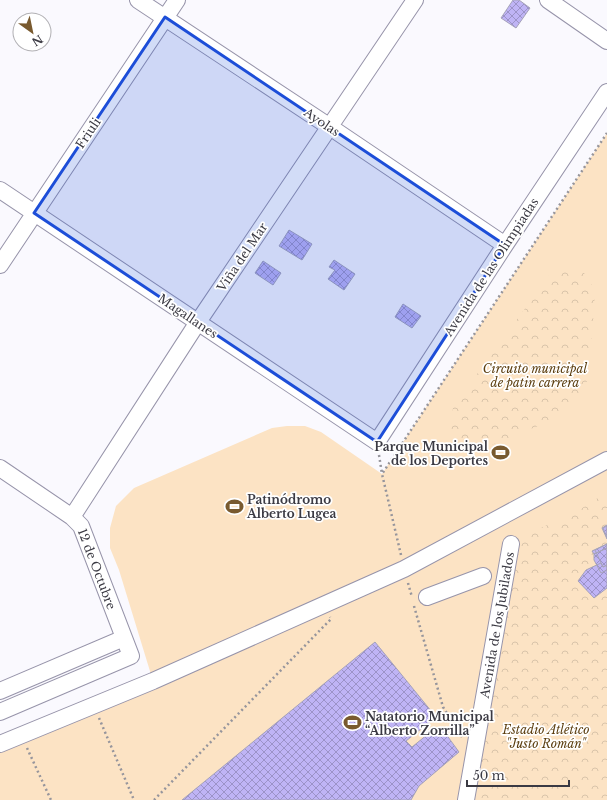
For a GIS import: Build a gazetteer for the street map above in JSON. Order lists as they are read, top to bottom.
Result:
{
  "streets": {
    "street": [
      "Ayolas",
      "Friuli",
      "Viña del Mar",
      "Avenida de las Olimpiadas",
      "Magallanes",
      "12 de Octubre",
      "Avenida de los Jubilados"
    ]
  },
  "crossings": [
    ["Ayolas", "Friuli"],
    ["Ayolas", "Viña del Mar"],
    ["Ayolas", "Avenida de las Olimpiadas"],
    ["Friuli", "Magallanes"],
    ["Viña del Mar", "Magallanes"],
    ["Viña del Mar", "12 de Octubre"],
    ["Avenida de las Olimpiadas", "Magallanes"]
  ],
  "parks": ["Circuito municipal de patin carrera", "Estadio Atlético \"Justo Román\""],
  "places": {
    "sports": ["Parque Municipal de los Deportes", "Patinódromo Alberto Lugea", "Natatorio Municipal “Alberto Zorrilla”"]
  },
  "scale_bar": "50 m",
  "north": "bottom right"
}
